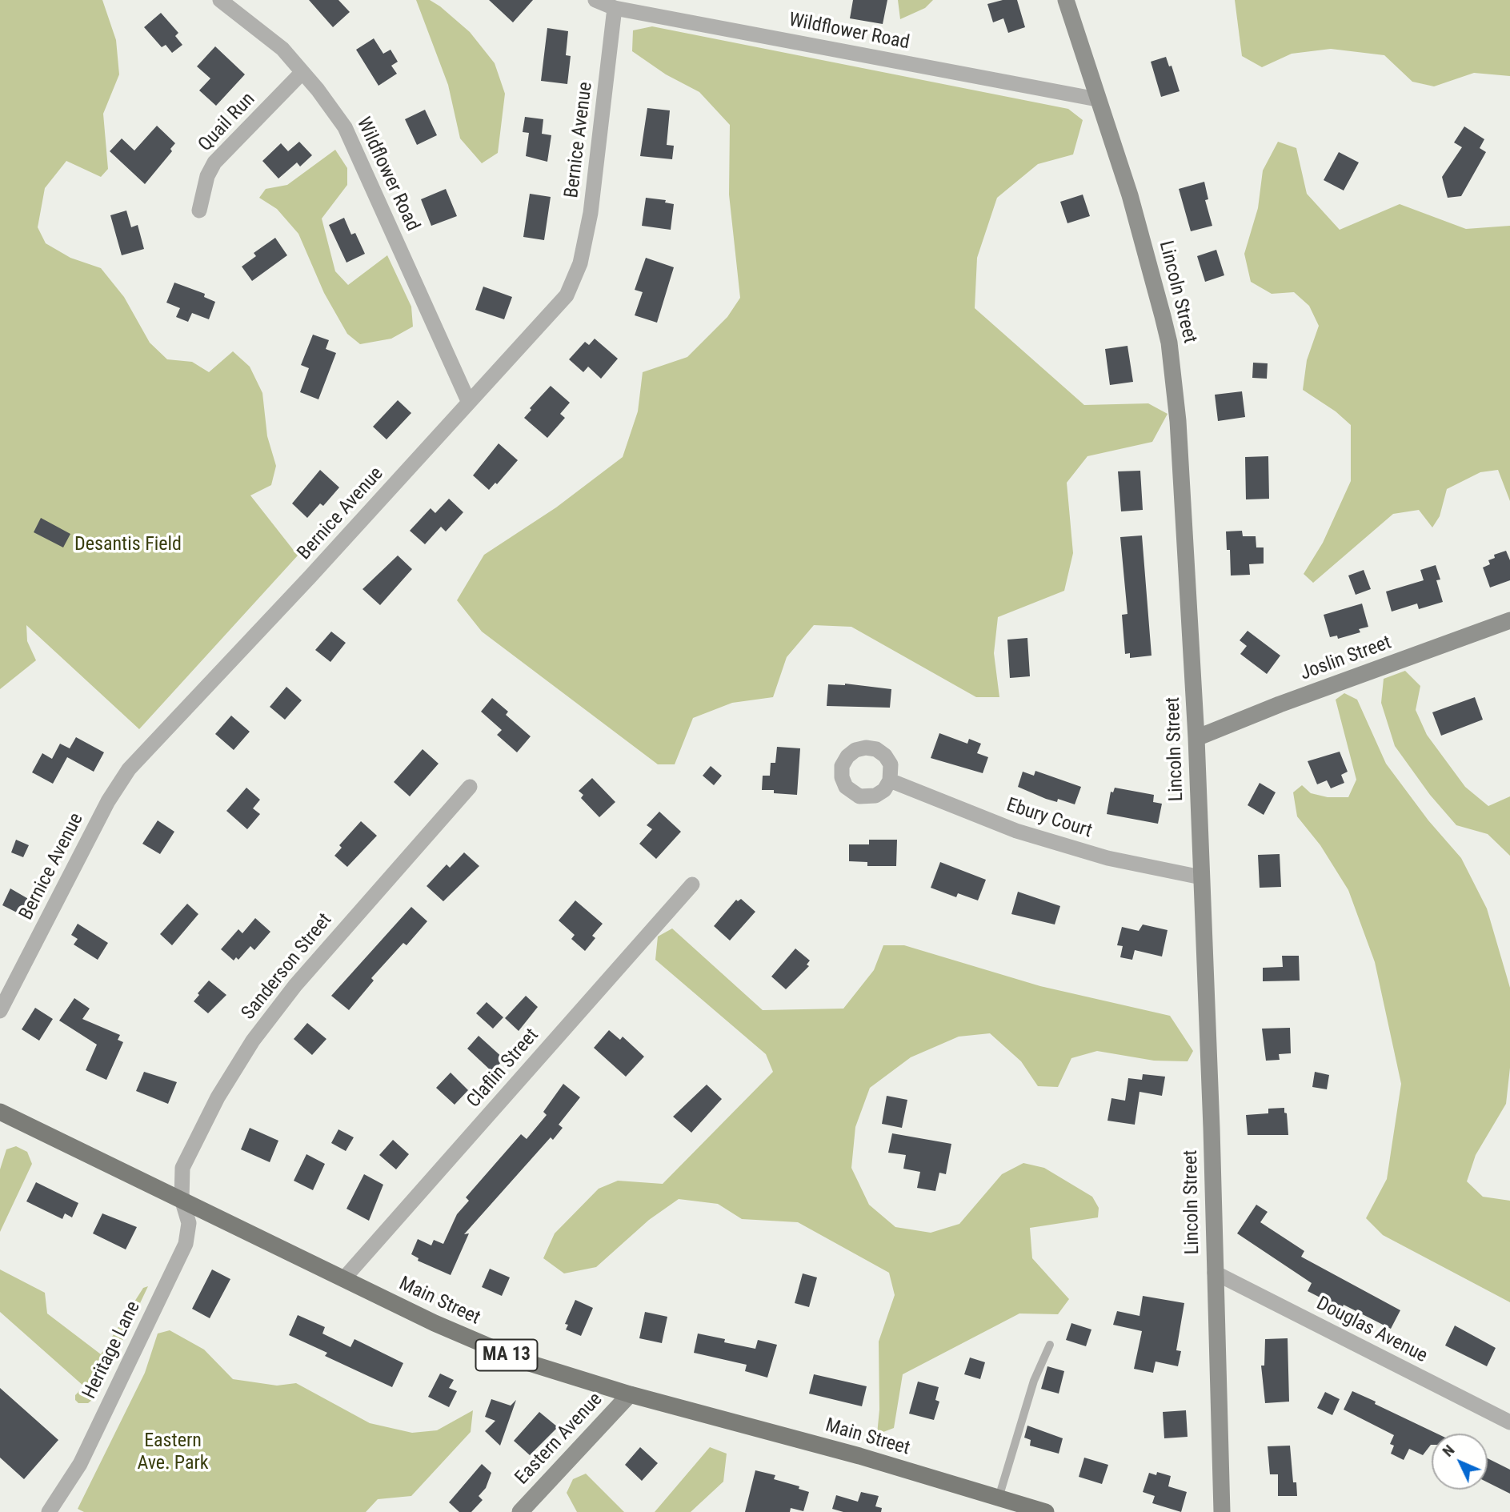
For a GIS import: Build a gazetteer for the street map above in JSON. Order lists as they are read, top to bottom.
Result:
{
  "streets": {
    "main road": ["Main Street", "MA 13"],
    "street": [
      "Wildflower Road",
      "Quail Run",
      "Bernice Avenue",
      "Lincoln Street",
      "Joslin Street",
      "Ebury Court",
      "Sanderson Street",
      "Claflin Street",
      "Douglas Avenue",
      "Heritage Lane",
      "Eastern Avenue"
    ]
  },
  "crossings": [
    ["Wildflower Road", "Quail Run"],
    ["Wildflower Road", "Bernice Avenue"],
    ["Wildflower Road", "Lincoln Street"],
    ["Lincoln Street", "Joslin Street"],
    ["Lincoln Street", "Ebury Court"],
    ["Lincoln Street", "Douglas Avenue"],
    ["Sanderson Street", "Main Street"],
    ["Sanderson Street", "Heritage Lane"],
    ["Claflin Street", "Main Street"],
    ["Main Street", "Heritage Lane"],
    ["Main Street", "Eastern Avenue"]
  ],
  "parks": ["Desantis Field", "Eastern Ave. Park"],
  "north": "top left"
}
